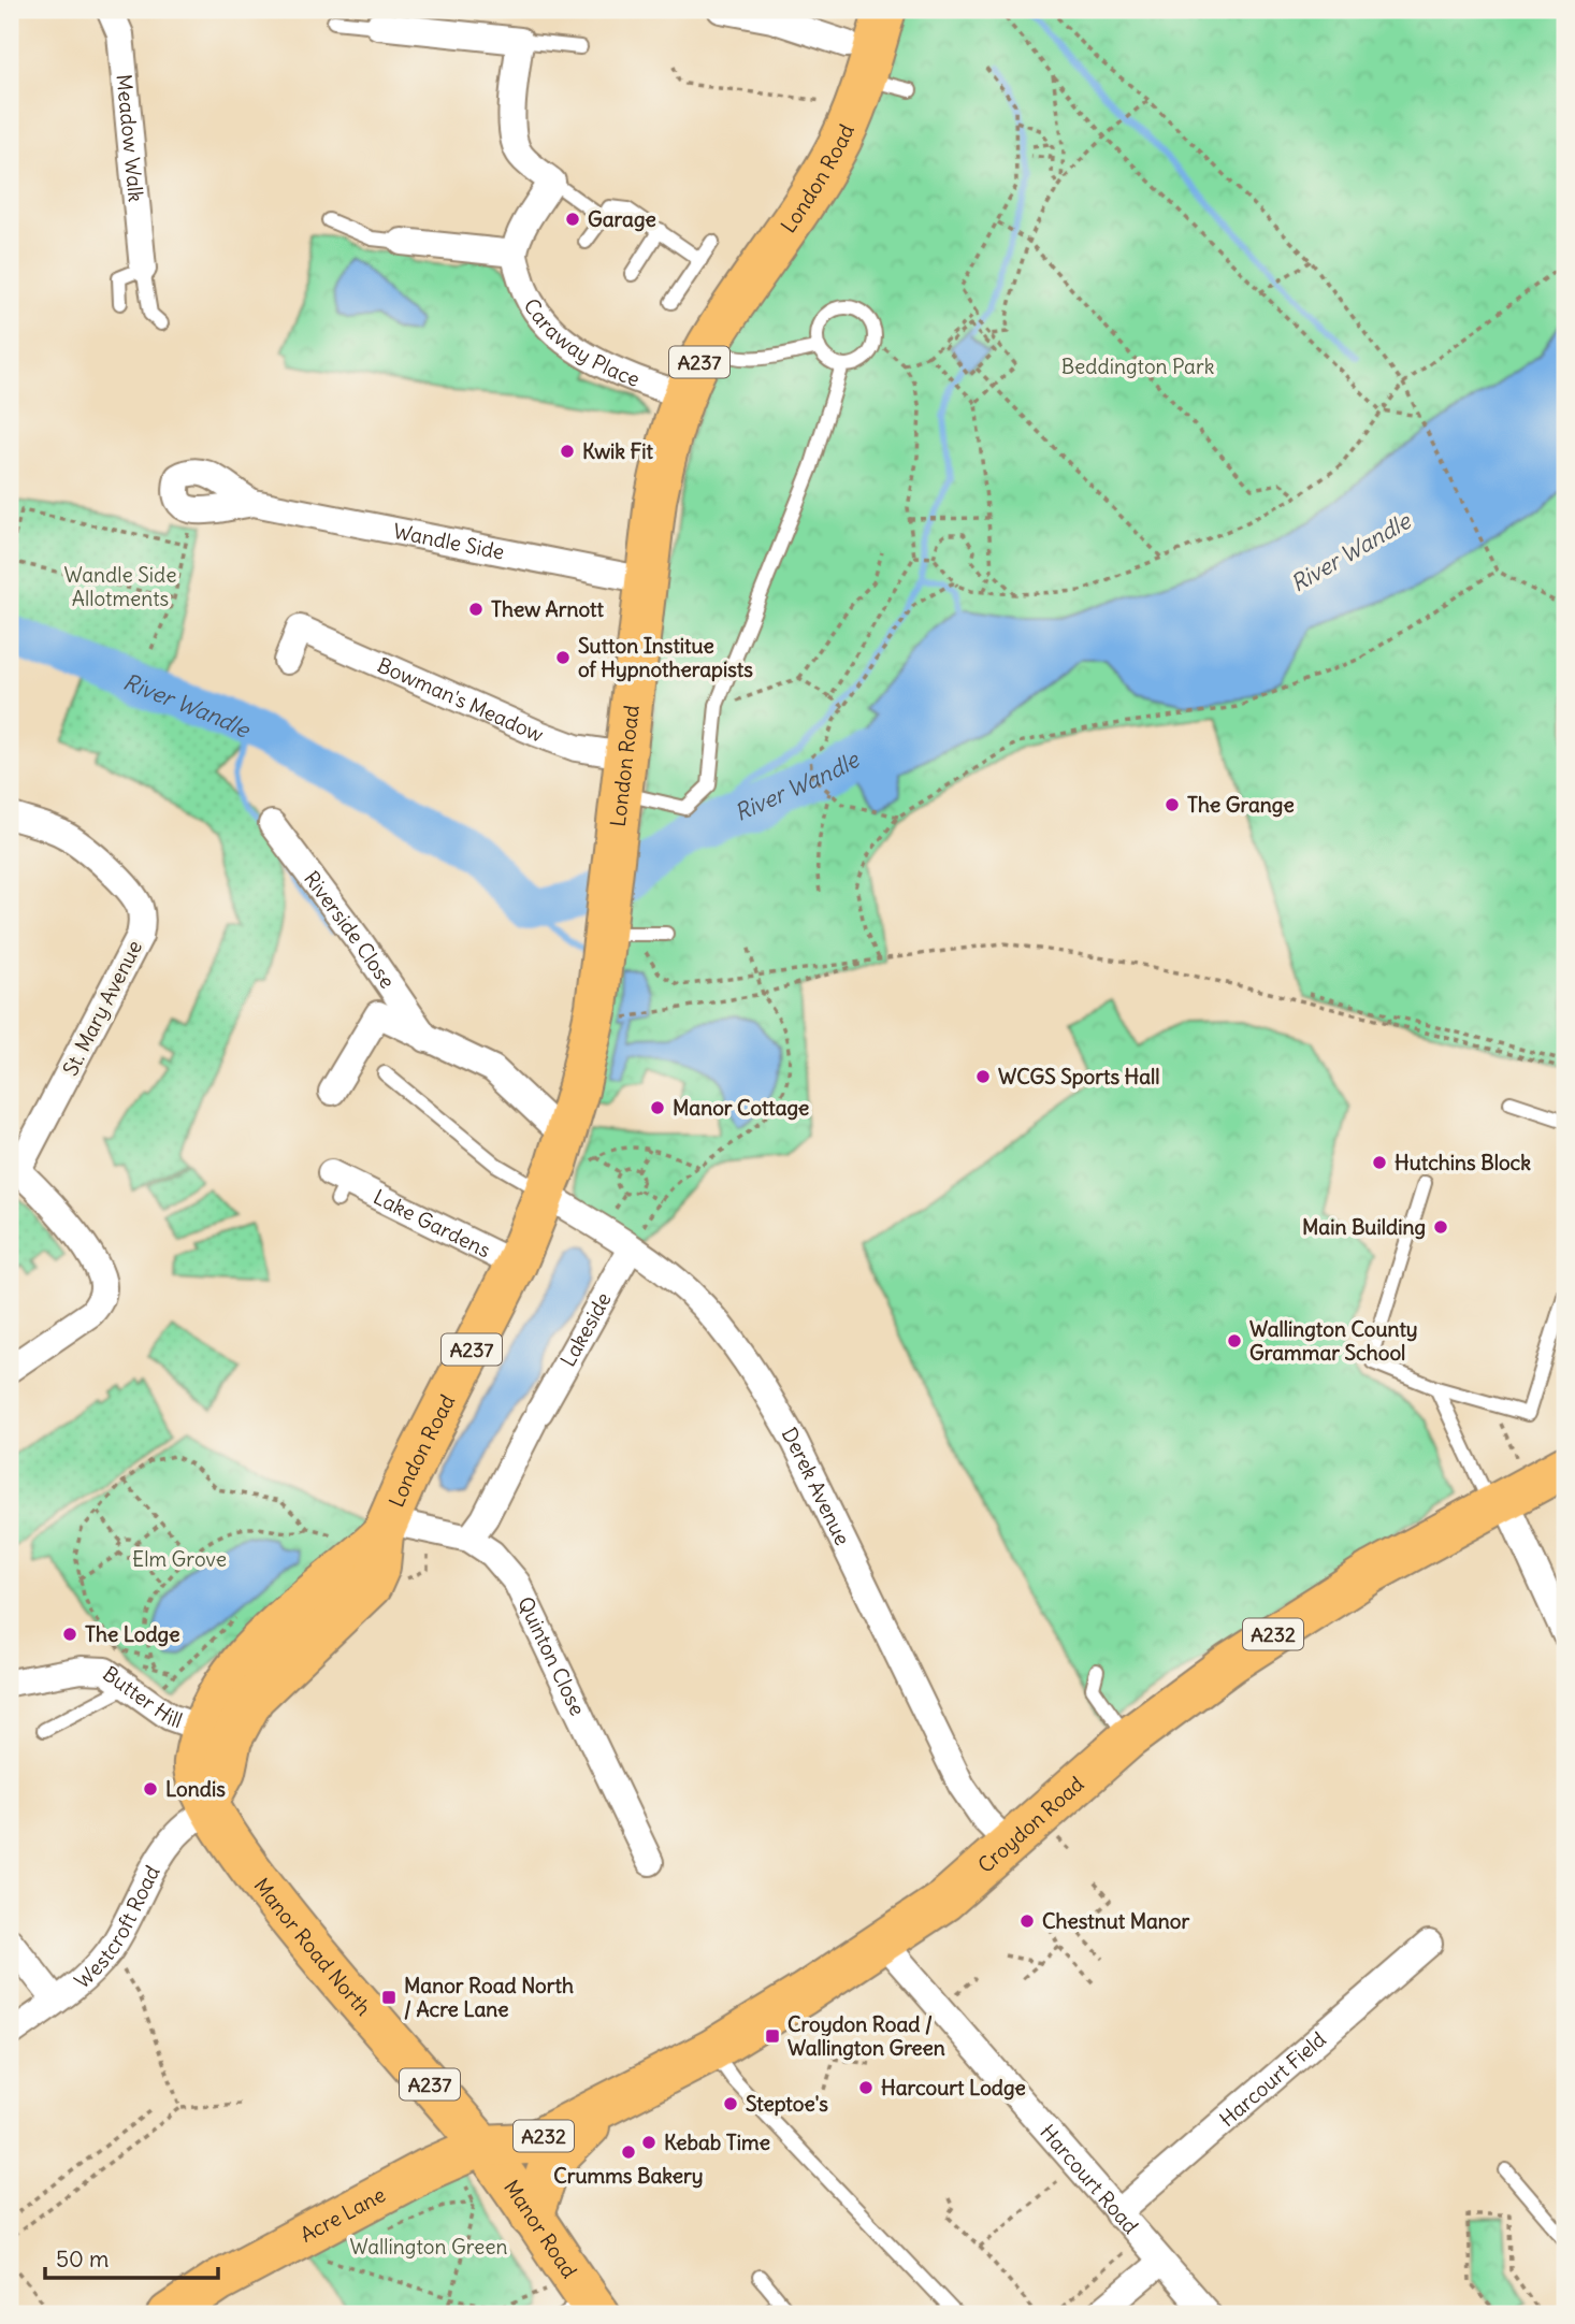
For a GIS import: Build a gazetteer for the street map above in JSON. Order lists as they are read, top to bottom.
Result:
{
  "streets": {
    "main road": [
      "London Road",
      "A237",
      "A232",
      "Croydon Road",
      "Manor Road North",
      "Acre Lane",
      "Manor Road"
    ],
    "street": [
      "Meadow Walk",
      "Caraway Place",
      "Wandle Side",
      "Bowman's Meadow",
      "Riverside Close",
      "St. Mary Avenue",
      "Lake Gardens",
      "Lakeside",
      "Derek Avenue",
      "Quinton Close",
      "Butter Hill",
      "Westcroft Road",
      "Harcourt Field",
      "Harcourt Road"
    ]
  },
  "crossings": [
    ["London Road", "Caraway Place"],
    ["London Road", "Wandle Side"],
    ["London Road", "Bowman's Meadow"],
    ["London Road", "Riverside Close"],
    ["London Road", "Lake Gardens"],
    ["London Road", "Derek Avenue"],
    ["London Road", "Quinton Close"],
    ["London Road", "Butter Hill"],
    ["London Road", "Manor Road North"],
    ["Lakeside", "Derek Avenue"],
    ["Lakeside", "Quinton Close"],
    ["Derek Avenue", "Croydon Road"],
    ["Butter Hill", "Manor Road North"],
    ["Croydon Road", "Manor Road North"],
    ["Croydon Road", "Harcourt Road"],
    ["Croydon Road", "Acre Lane"],
    ["Croydon Road", "Manor Road"],
    ["Westcroft Road", "Manor Road North"],
    ["Manor Road North", "Acre Lane"],
    ["Manor Road North", "Manor Road"],
    ["Harcourt Field", "Harcourt Road"],
    ["Acre Lane", "Manor Road"]
  ],
  "water": ["River Wandle"],
  "parks": [
    "Beddington Park",
    "Wandle Side Allotments",
    "Elm Grove",
    "Wallington Green"
  ],
  "places": {
    "other": [
      "Garage",
      "Kwik Fit",
      "Thew Arnott",
      "Sutton Institue of Hypnotherapists",
      "The Grange",
      "WCGS Sports Hall",
      "Manor Cottage",
      "Hutchins Block",
      "Main Building",
      "Wallington County Grammar School",
      "The Lodge",
      "Londis",
      "Chestnut Manor",
      "Harcourt Lodge",
      "Steptoe's",
      "Kebab Time",
      "Crumms Bakery"
    ],
    "transit": ["Manor Road North / Acre Lane", "Croydon Road / Wallington Green"]
  },
  "scale_bar": "50 m"
}
